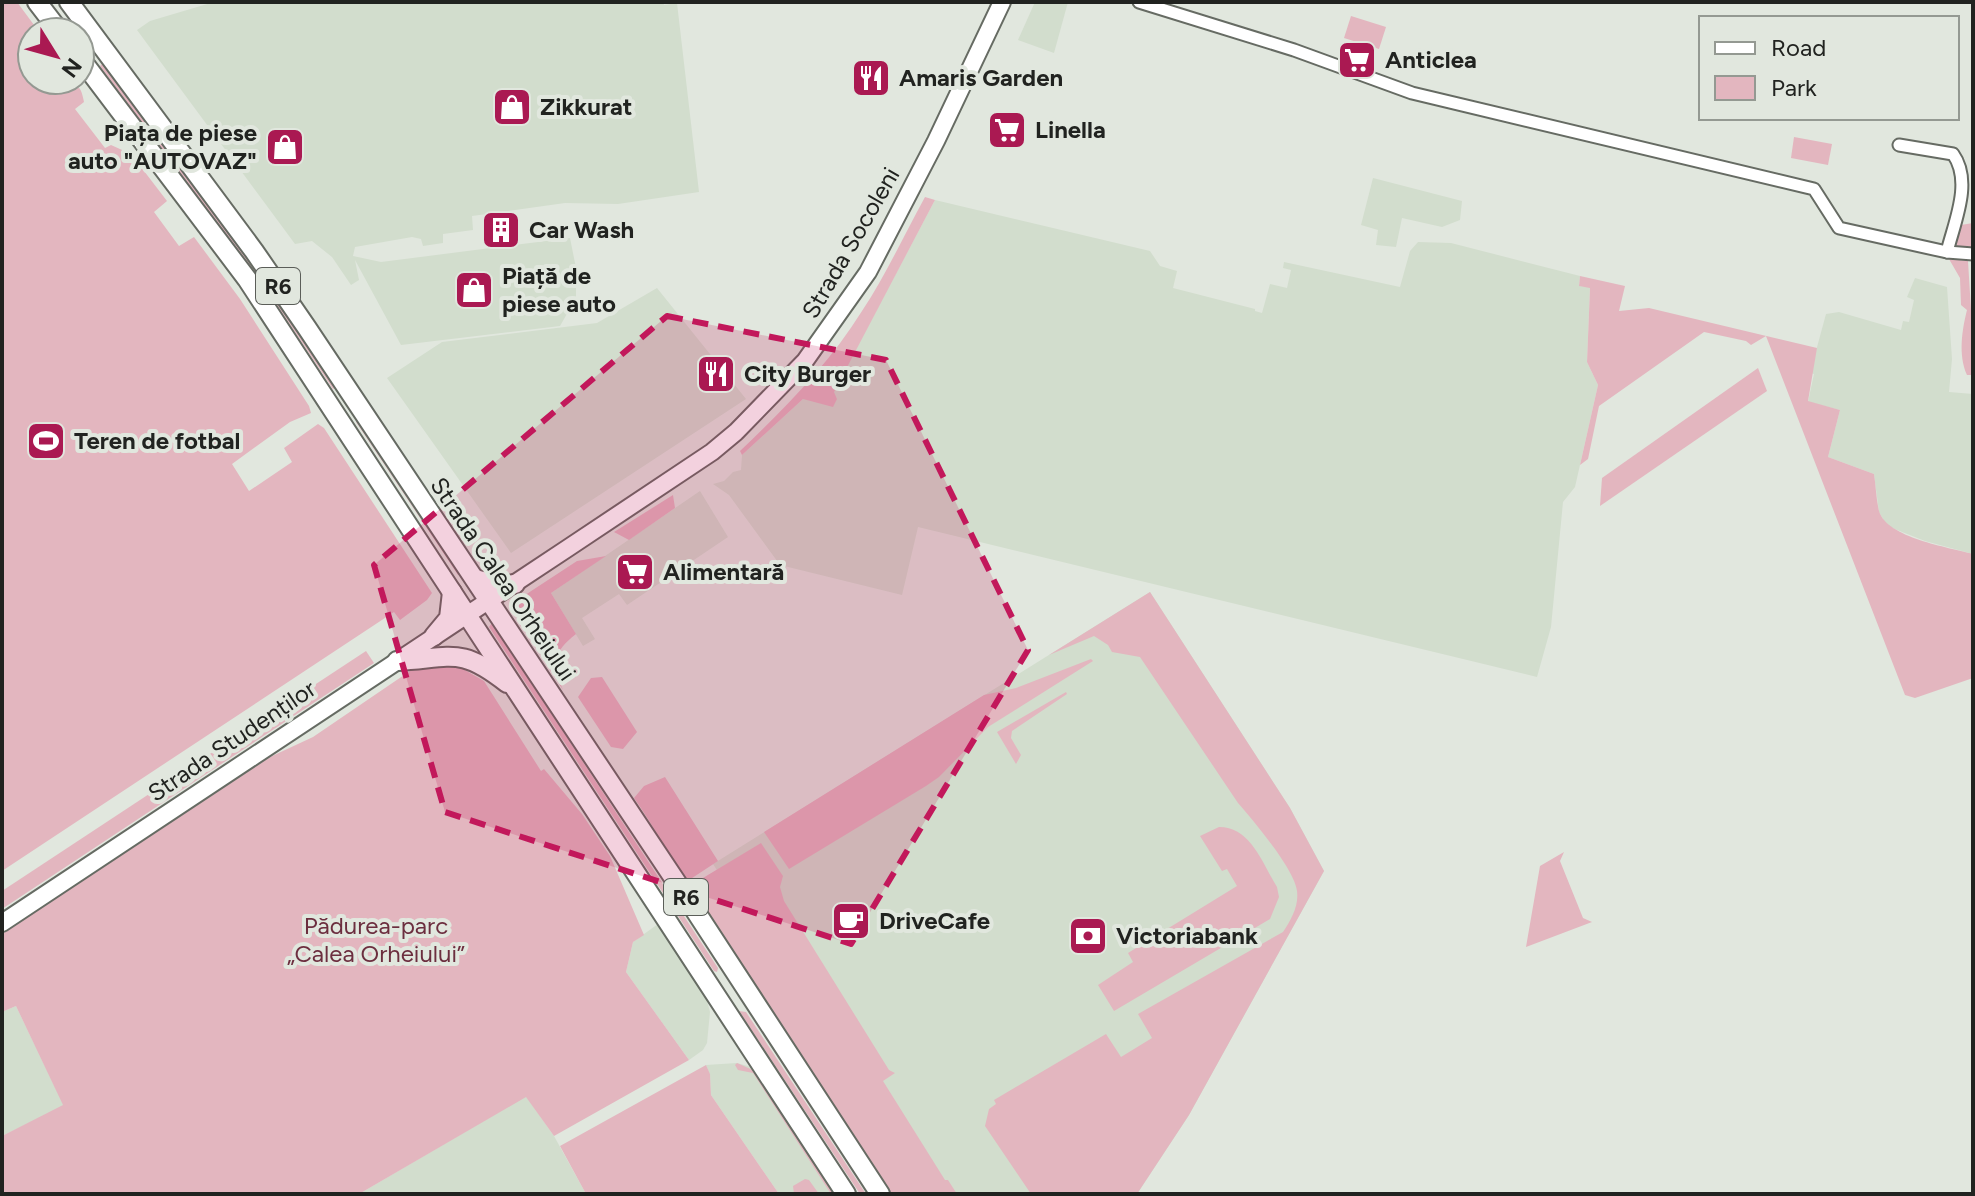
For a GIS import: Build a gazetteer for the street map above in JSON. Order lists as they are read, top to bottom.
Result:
{
  "streets": {
    "highway": ["R6", "Strada Calea Orheiului"],
    "main road": ["Strada Socoleni", "Strada Studenților"]
  },
  "crossings": [
    ["Strada Socoleni", "Strada Calea Orheiului"],
    ["Strada Socoleni", "Strada Studenților"],
    ["Strada Calea Orheiului", "Strada Studenților"]
  ],
  "parks": ["Pădurea-parc „Calea Orheiului”"],
  "places": {
    "supermarket": ["Anticlea", "Linella", "Alimentară"],
    "restaurant": ["Amaris Garden", "City Burger"],
    "shop": ["Zikkurat", "Piața de piese auto \"AUTOVAZ\"", "Piață de piese auto"],
    "building": ["Car Wash"],
    "sports": ["Teren de fotbal"],
    "cafe": ["DriveCafe"],
    "bank": ["Victoriabank"]
  },
  "legend": ["Road", "Park"],
  "north": "bottom right"
}
